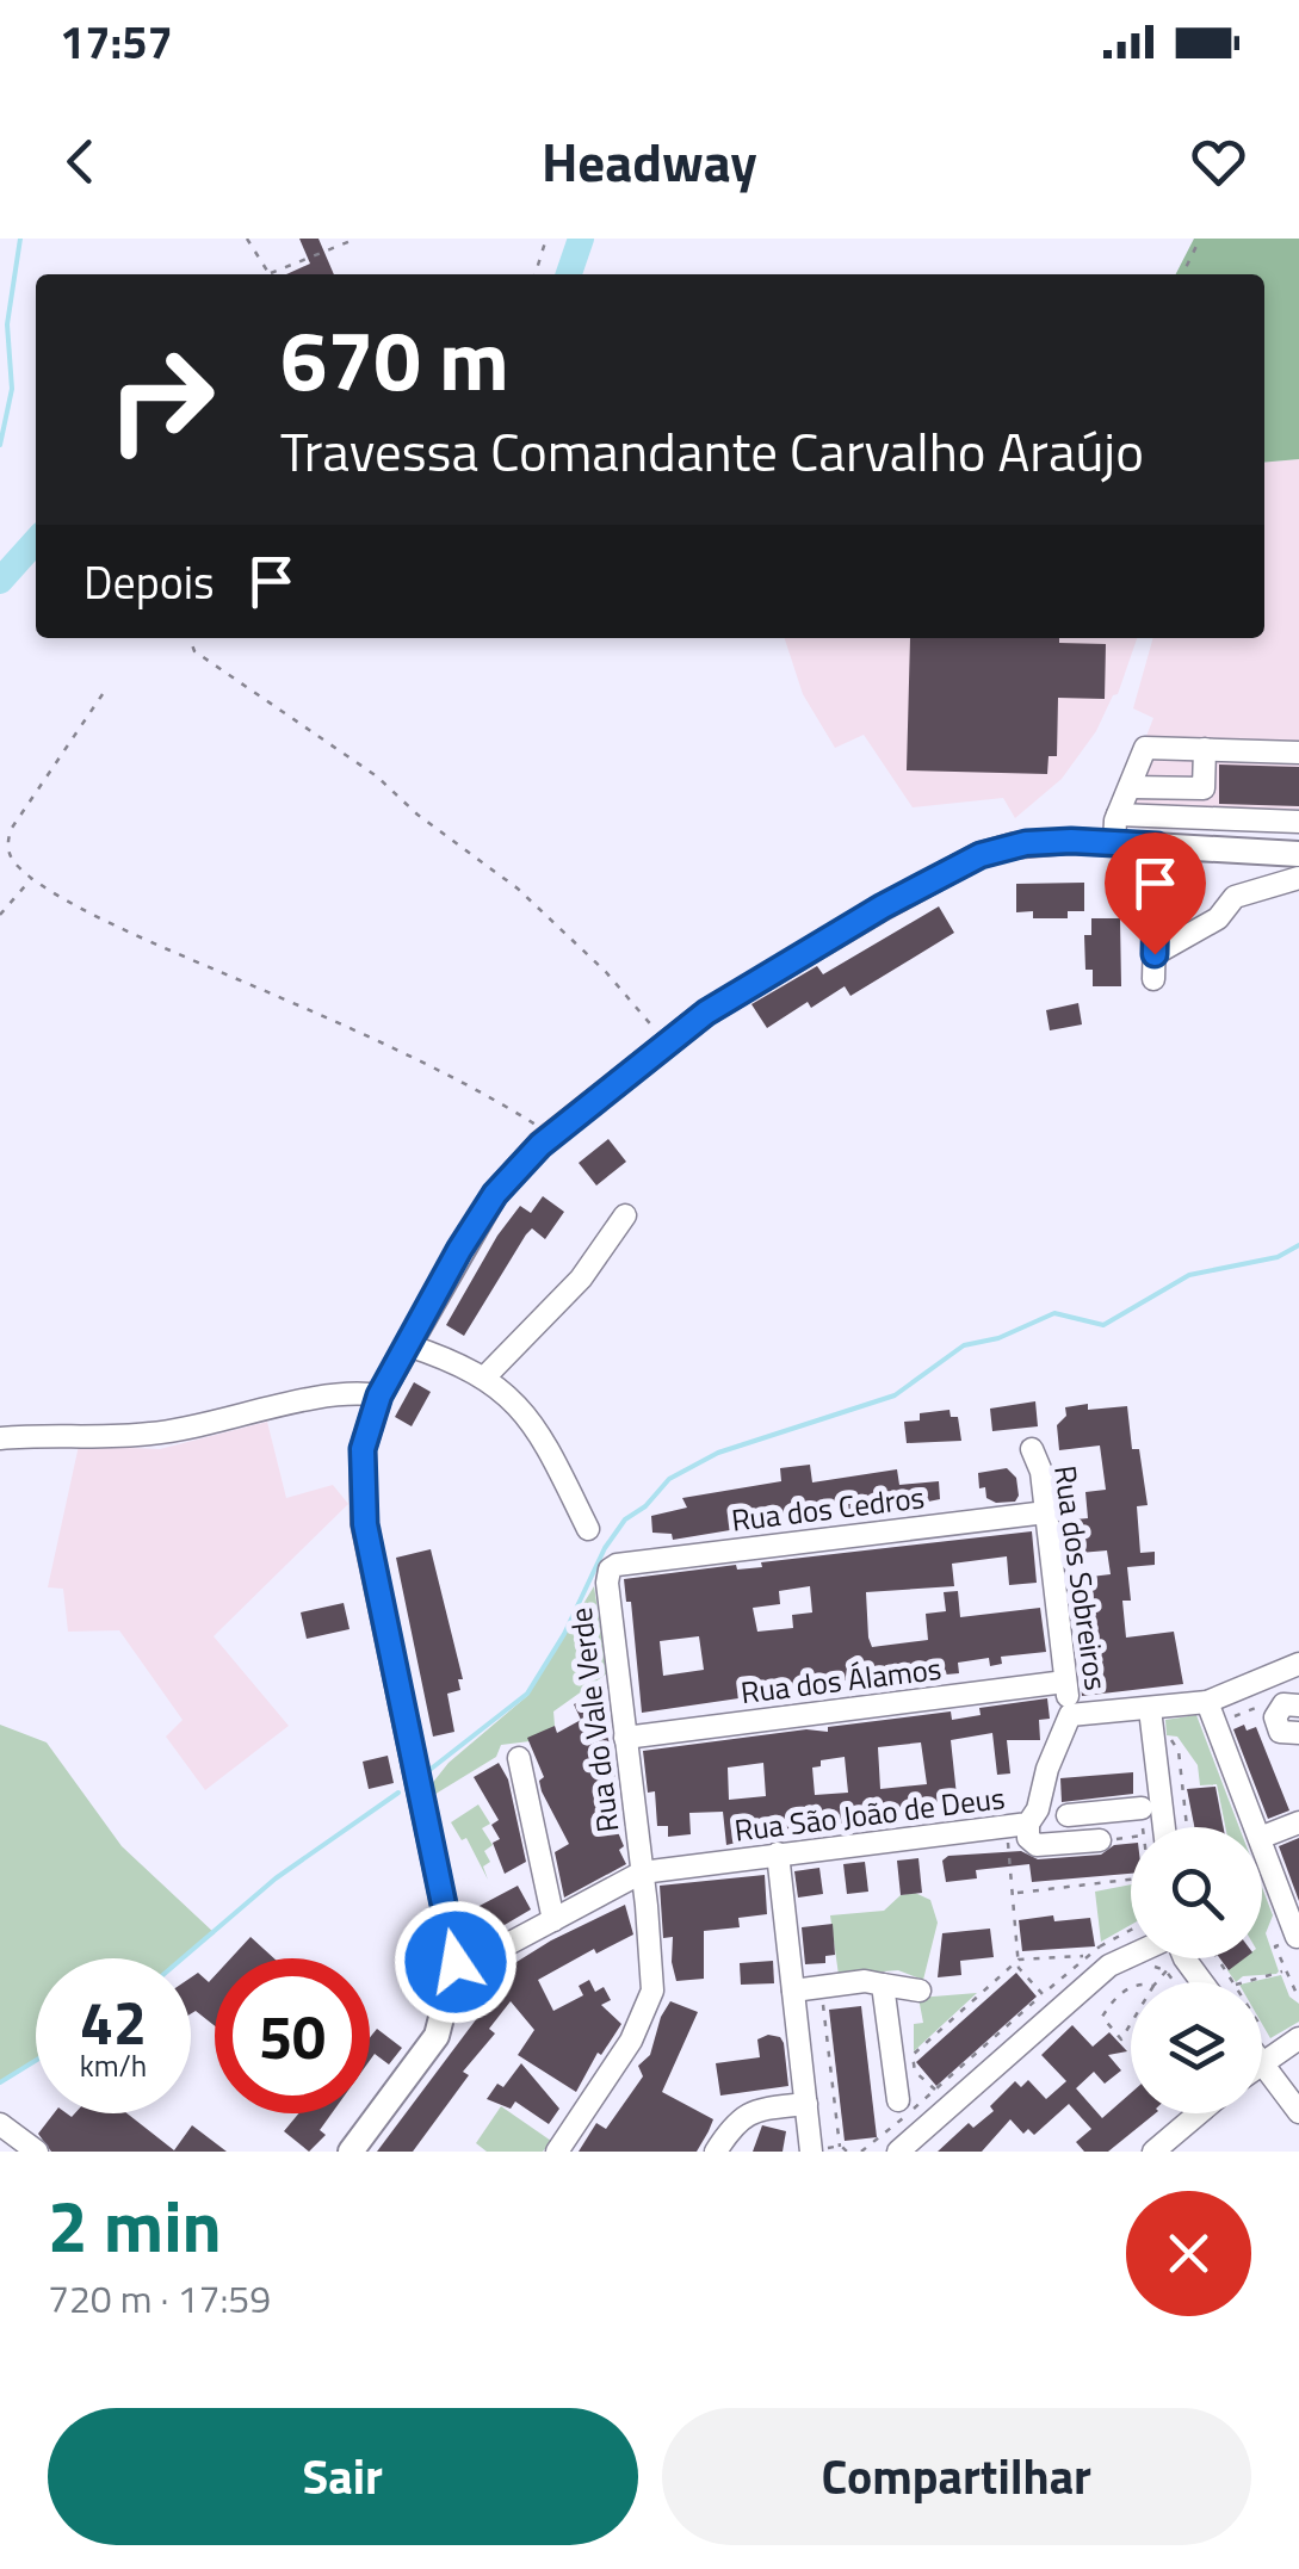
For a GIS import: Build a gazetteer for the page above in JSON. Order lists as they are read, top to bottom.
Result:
{
  "streets": {
    "street": [
      "Rua dos Cedros",
      "Rua dos Sobreiros",
      "Rua dos Álamos",
      "Rua do Vale Verde",
      "Rua São João de Deus"
    ]
  },
  "crossings": [
    ["Rua dos Cedros", "Rua dos Sobreiros"],
    ["Rua dos Cedros", "Rua do Vale Verde"],
    ["Rua dos Sobreiros", "Rua dos Álamos"],
    ["Rua dos Sobreiros", "Rua São João de Deus"],
    ["Rua dos Álamos", "Rua do Vale Verde"],
    ["Rua do Vale Verde", "Rua São João de Deus"]
  ],
  "page": {
    "status": "17:57",
    "header": "Headway",
    "turn": ["670 m", "Travessa Comandante Carvalho Araújo"],
    "then": "Depois",
    "speed": "42 km/h",
    "limit": "50",
    "heading": ["2 min", "720 m · 17:59"],
    "buttons": ["Sair", "Compartilhar"]
  }
}
